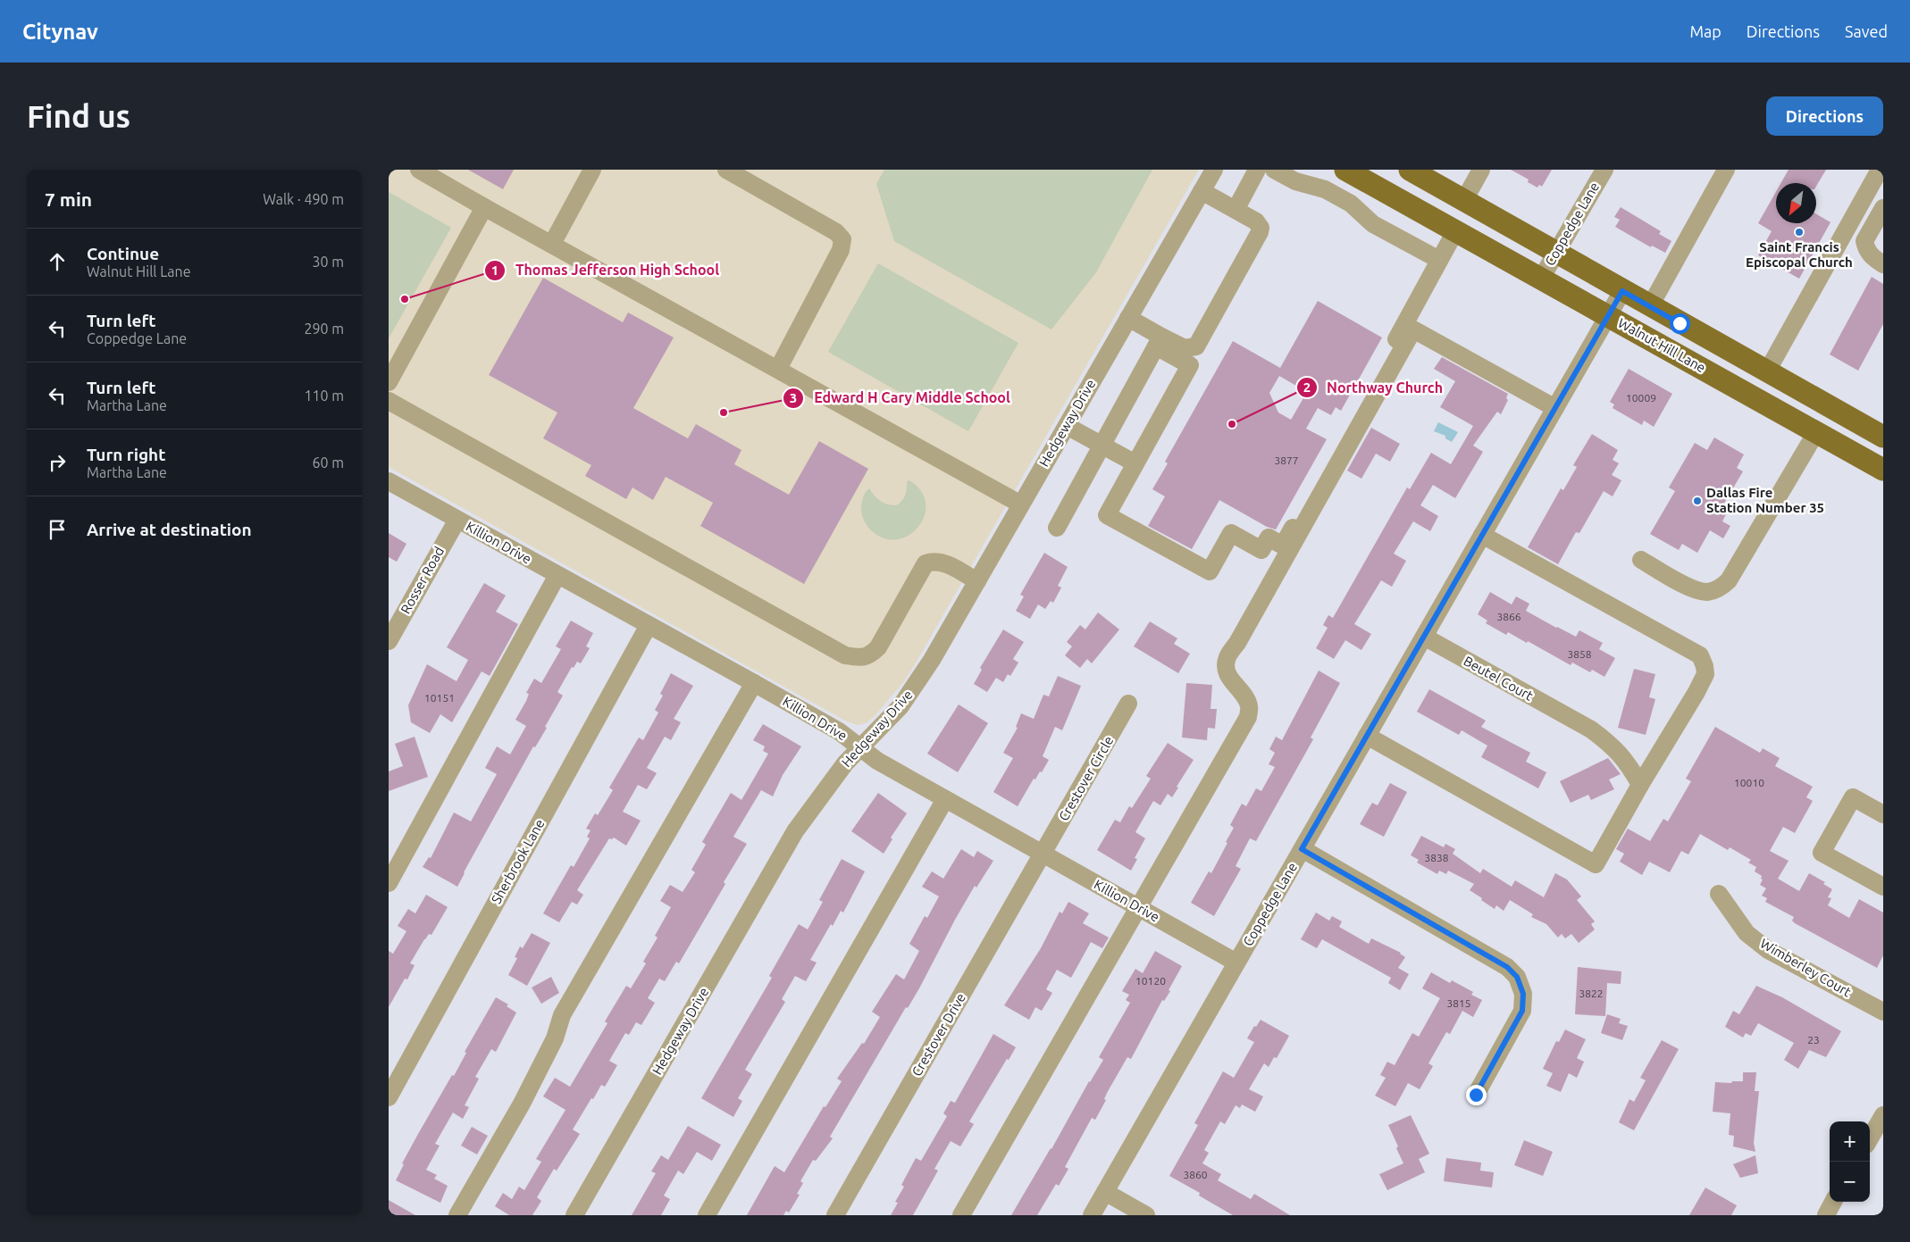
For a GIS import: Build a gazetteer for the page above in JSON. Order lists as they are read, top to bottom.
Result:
{
  "streets": {
    "main road": ["Walnut Hill Lane"],
    "street": [
      "Coppedge Lane",
      "Hedgeway Drive",
      "Killion Drive",
      "Rosser Road",
      "Beutel Court",
      "Crestover Circle",
      "Sherbrook Lane",
      "Wimberley Court",
      "Crestover Drive"
    ]
  },
  "crossings": [
    ["Coppedge Lane", "Walnut Hill Lane"],
    ["Coppedge Lane", "Killion Drive"],
    ["Coppedge Lane", "Beutel Court"],
    ["Hedgeway Drive", "Killion Drive"],
    ["Killion Drive", "Rosser Road"],
    ["Killion Drive", "Crestover Circle"],
    ["Killion Drive", "Sherbrook Lane"],
    ["Killion Drive", "Crestover Drive"],
    ["Crestover Circle", "Crestover Drive"]
  ],
  "places": [
    "Saint Francis Episcopal Church",
    "Thomas Jefferson High School",
    "Edward H Cary Middle School",
    "Northway Church",
    "Dallas Fire Station Number 35"
  ],
  "house_numbers": [
    "10009",
    "3877",
    "3866",
    "3858",
    "10151",
    "10010",
    "3838",
    "10120",
    "3822",
    "3815",
    "23",
    "3860"
  ],
  "north": "bottom left",
  "page": {
    "header": "Citynav",
    "nav": ["Map", "Directions", "Saved"],
    "buttons": "Directions",
    "title": "Find us",
    "heading": ["7 min", "Walk · 490 m"],
    "list": [
      ["Continue", "Walnut Hill Lane", "30 m"],
      ["Turn left", "Coppedge Lane", "290 m"],
      ["Turn left", "Martha Lane", "110 m"],
      ["Turn right", "Martha Lane", "60 m"],
      "Arrive at destination"
    ],
    "map_buttons": ["+", "−"]
  }
}
